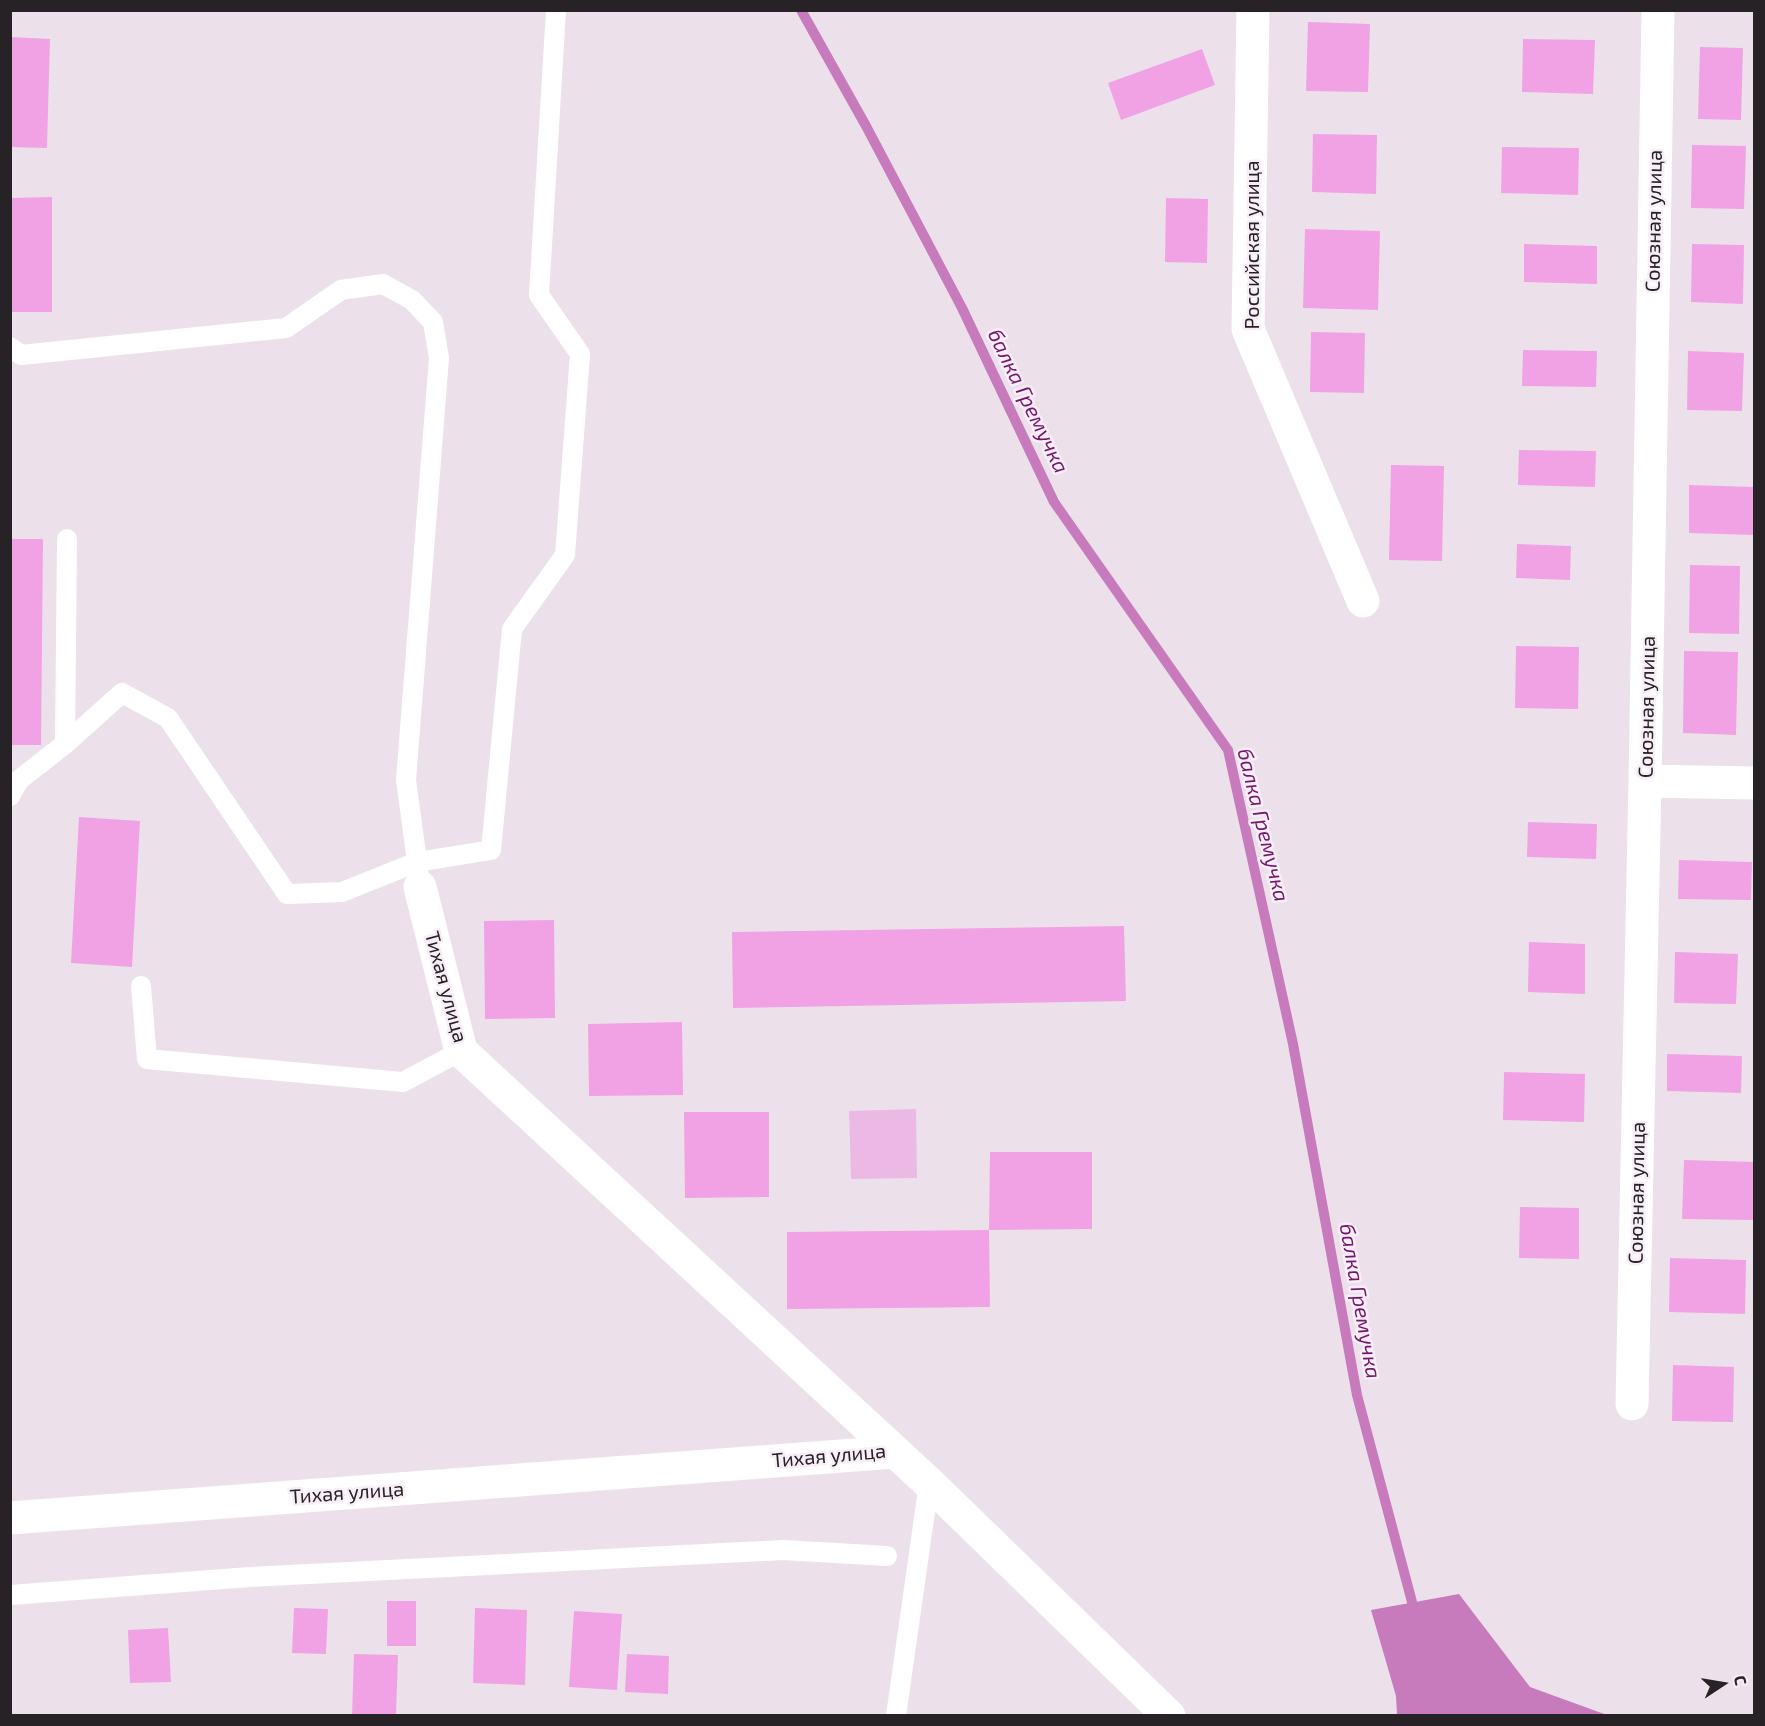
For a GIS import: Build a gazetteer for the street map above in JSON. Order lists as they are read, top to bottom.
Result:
{
  "streets": {
    "street": ["Союзная улица", "Российская улица", "Тихая улица"]
  },
  "water": ["балка Гремучка"],
  "north": "right"
}
